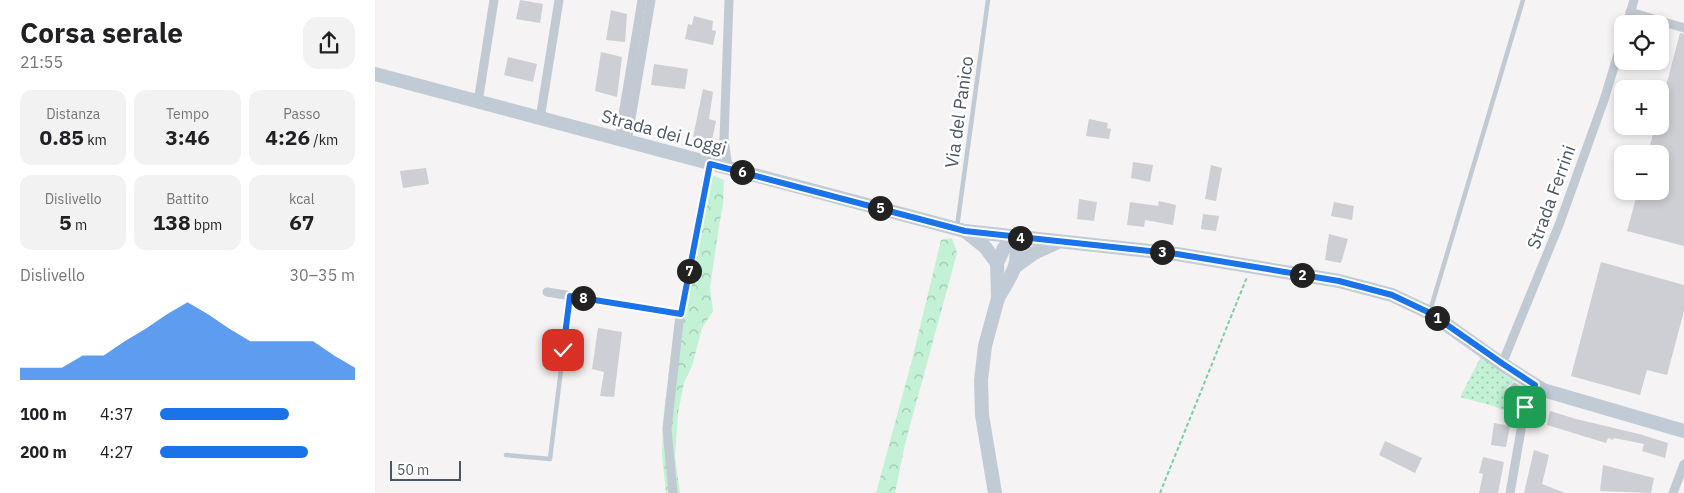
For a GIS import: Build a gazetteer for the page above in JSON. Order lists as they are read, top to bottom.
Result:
{
  "streets": {
    "street": ["Strada dei Loggi", "Strada Ferrini"],
    "lane": ["Via del Panico"]
  },
  "crossings": [
    ["Via del Panico", "Strada dei Loggi"],
    ["Strada dei Loggi", "Strada Ferrini"]
  ],
  "scale_bar": "50 m",
  "page": {
    "heading": ["Corsa serale", "21:55"],
    "map_buttons": ["+", "−"],
    "stats": [
      ["Distanza", "0.85 km"],
      ["Tempo", "3:46"],
      ["Passo", "4:26 /km"],
      ["Dislivello", "5 m"],
      ["Battito", "138 bpm"],
      ["kcal", "67"]
    ],
    "pins": [
      "6",
      "5",
      "4",
      "3",
      "7",
      "2",
      "8",
      "1"
    ],
    "chart": ["Dislivello", "30–35 m"],
    "list": [
      {
        "name": "100 m",
        "note": "4:37"
      },
      {
        "name": "200 m",
        "note": "4:27"
      }
    ],
    "scale": "50 m"
  }
}
